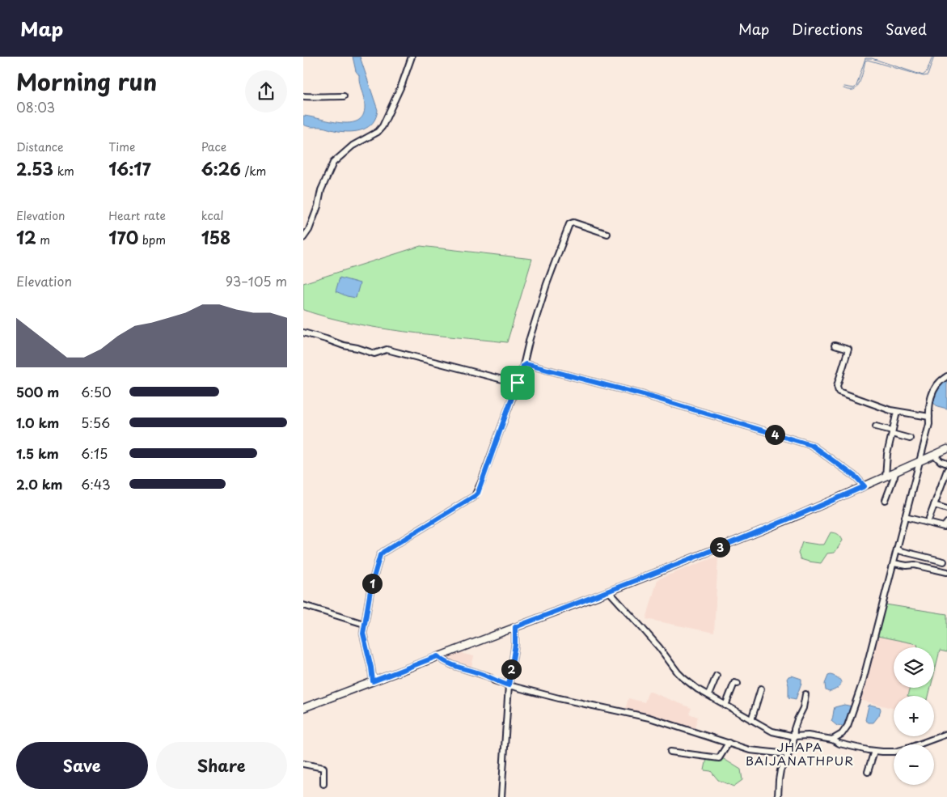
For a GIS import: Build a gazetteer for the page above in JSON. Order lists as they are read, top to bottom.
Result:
{
  "districts": ["JHAPA BAIJANATHPUR"],
  "page": {
    "header": "Map",
    "nav": ["Map", "Directions", "Saved"],
    "heading": ["Morning run", "08:03"],
    "stats": [
      ["Distance", "2.53 km"],
      ["Time", "16:17"],
      ["Pace", "6:26 /km"],
      ["Elevation", "12 m"],
      ["Heart rate", "170 bpm"],
      ["kcal", "158"]
    ],
    "chart": ["Elevation", "93–105 m"],
    "list": [
      {
        "name": "500 m",
        "note": "6:50"
      },
      {
        "name": "1.0 km",
        "note": "5:56"
      },
      {
        "name": "1.5 km",
        "note": "6:15"
      },
      {
        "name": "2.0 km",
        "note": "6:43"
      }
    ],
    "pins": [
      "4",
      "3",
      "1",
      "2"
    ],
    "map_buttons": ["+", "−"],
    "buttons": ["Save", "Share"]
  }
}
